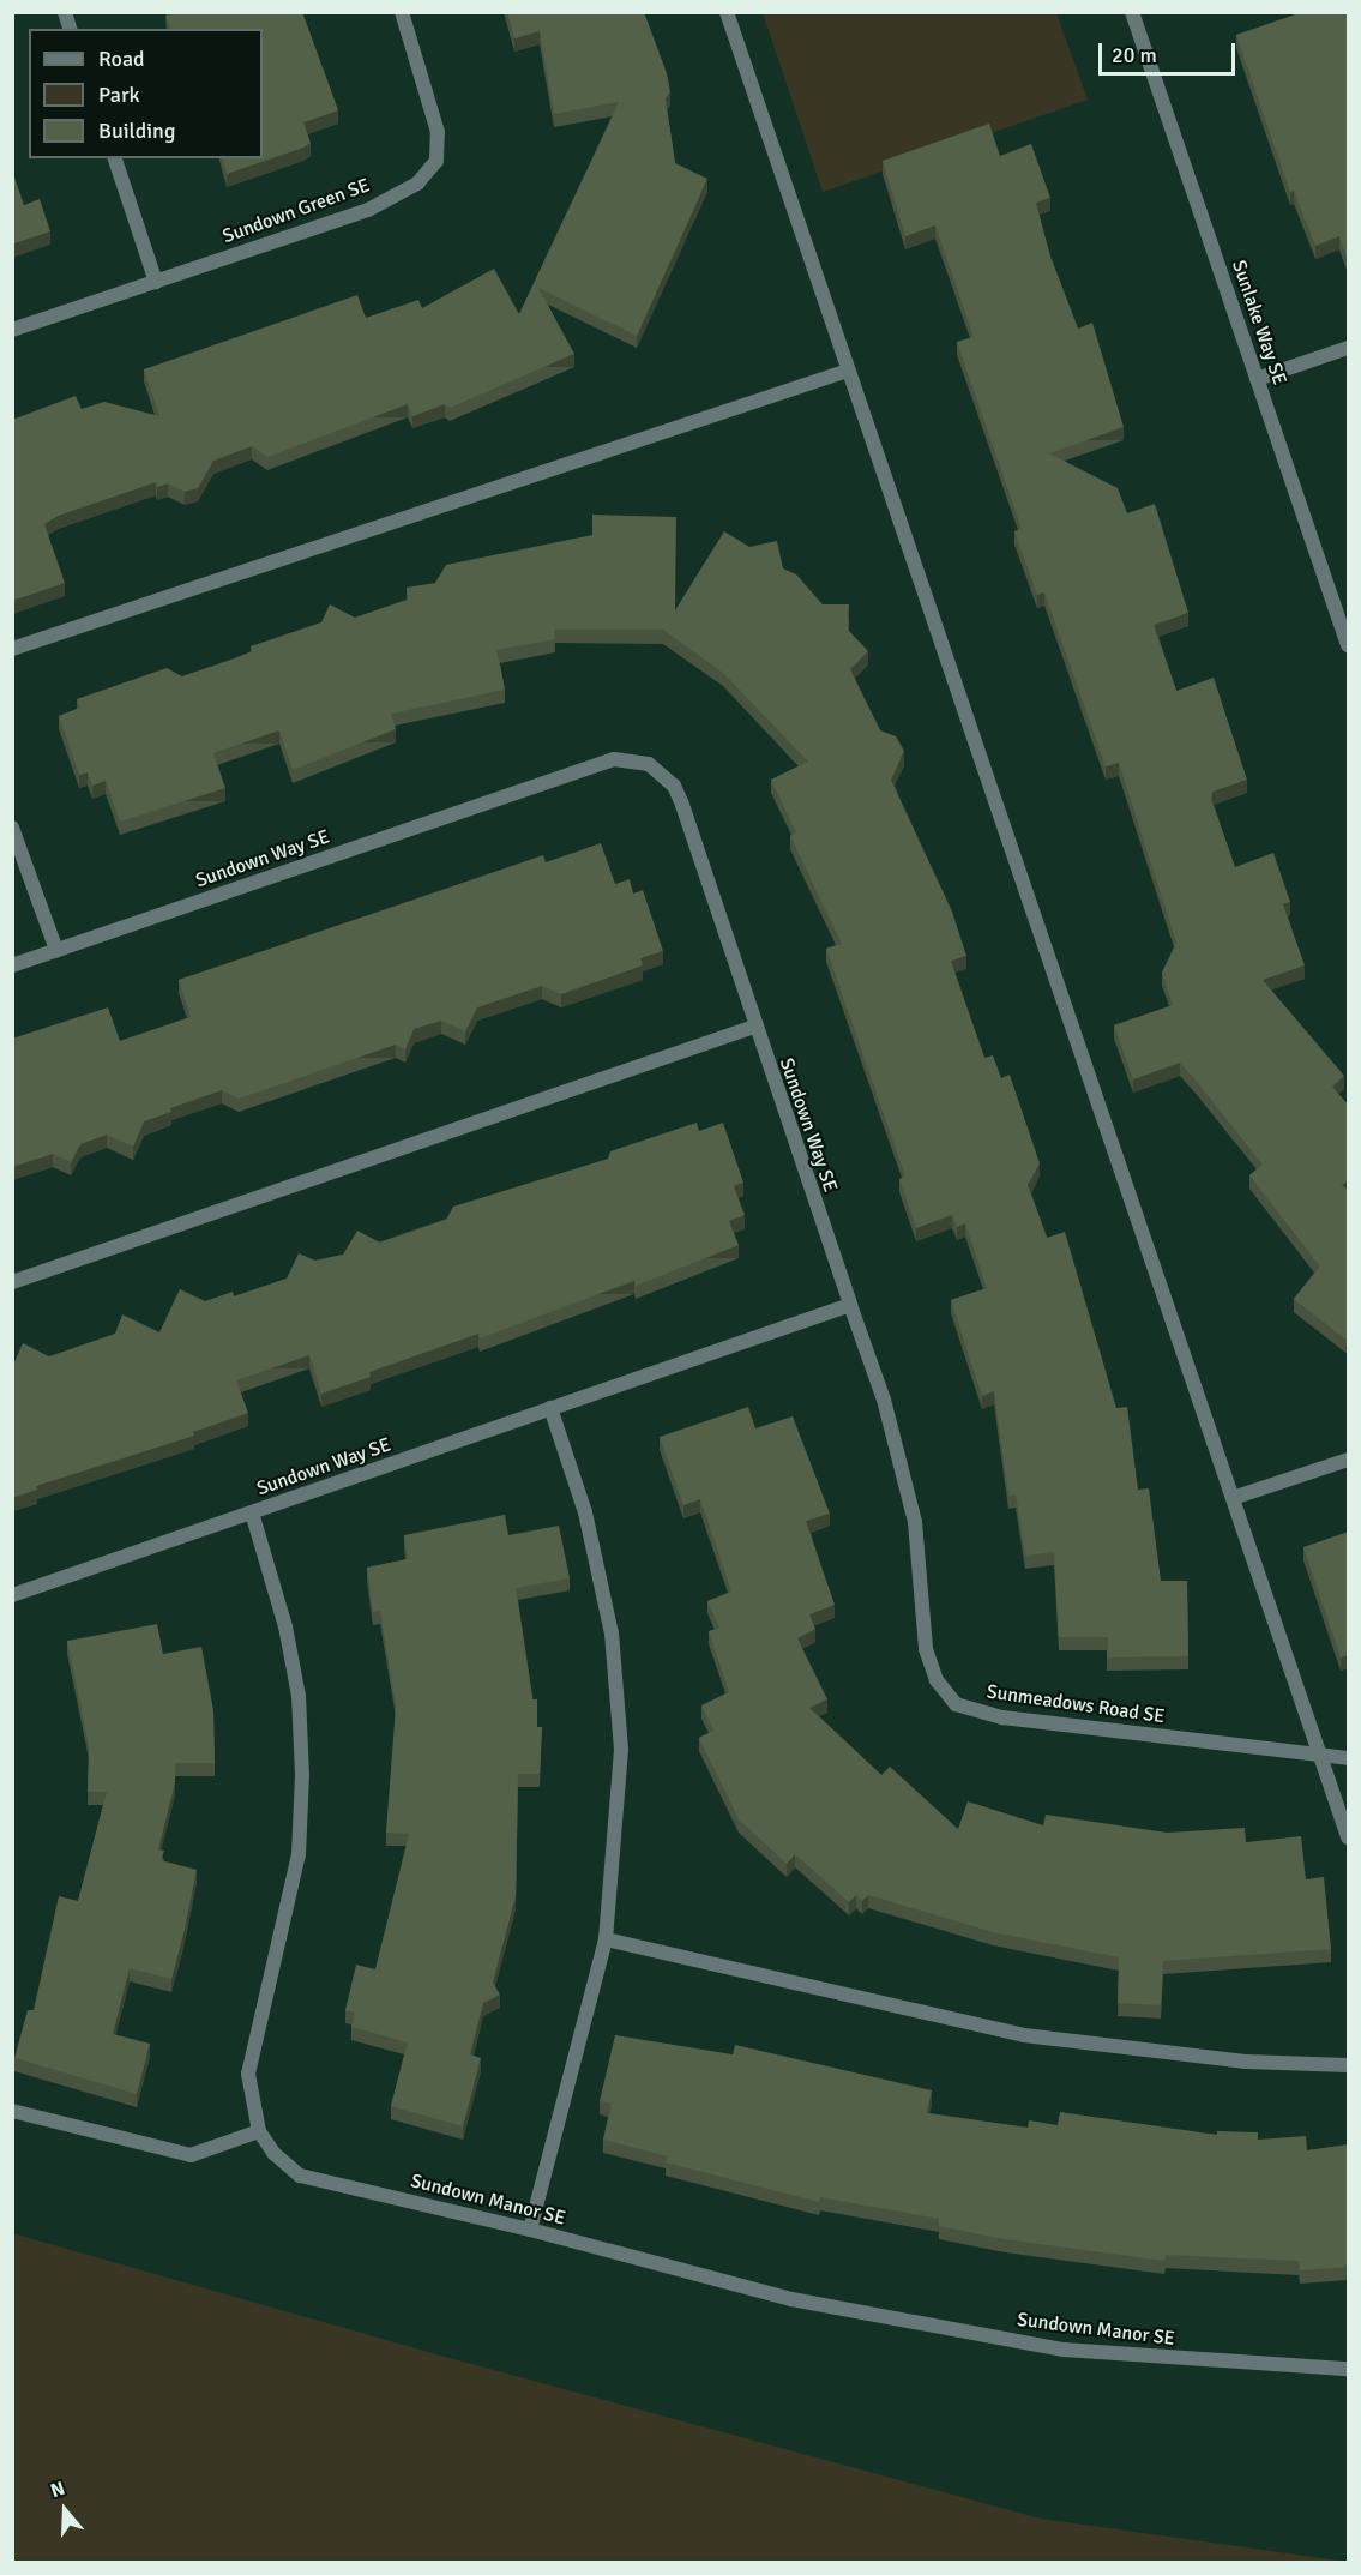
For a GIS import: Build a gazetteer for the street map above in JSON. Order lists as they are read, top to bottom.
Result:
{
  "streets": {
    "street": [
      "Sundown Green SE",
      "Sunlake Way SE",
      "Sundown Way SE",
      "Sunmeadows Road SE",
      "Sundown Manor SE"
    ]
  },
  "crossings": [
    ["Sundown Way SE", "Sunmeadows Road SE"],
    ["Sundown Way SE", "Sundown Manor SE"]
  ],
  "legend": ["Road", "Park", "Building"],
  "scale_bar": "20 m",
  "north": "top"
}
